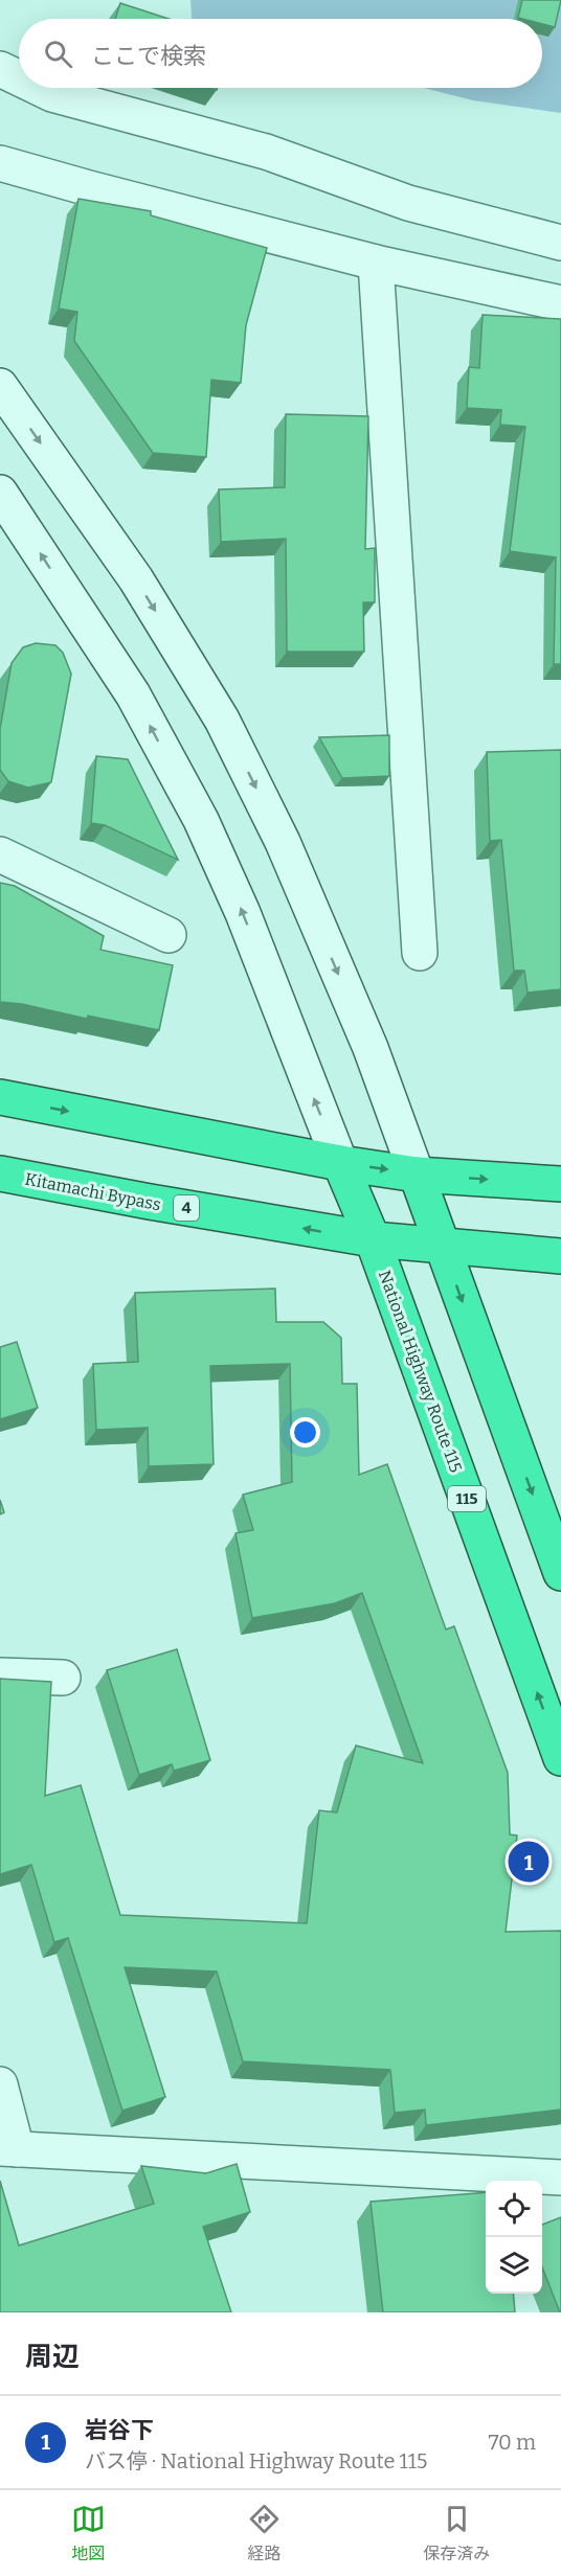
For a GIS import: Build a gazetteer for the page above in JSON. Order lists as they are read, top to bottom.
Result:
{
  "streets": {
    "highway": [
      "Kitamachi Bypass",
      "4",
      "National Highway Route 115",
      "115"
    ]
  },
  "crossings": [
    ["Kitamachi Bypass", "4"],
    ["Kitamachi Bypass", "National Highway Route 115"],
    ["4", "National Highway Route 115"]
  ],
  "page": {
    "search": "ここで検索",
    "pins": "1",
    "heading": "周辺",
    "list": [
      {
        "mark": "1",
        "name": "岩谷下",
        "note": "バス停 · National Highway Route 115",
        "value": "70 m"
      }
    ],
    "nav": ["地図", "経路", "保存済み"]
  }
}
